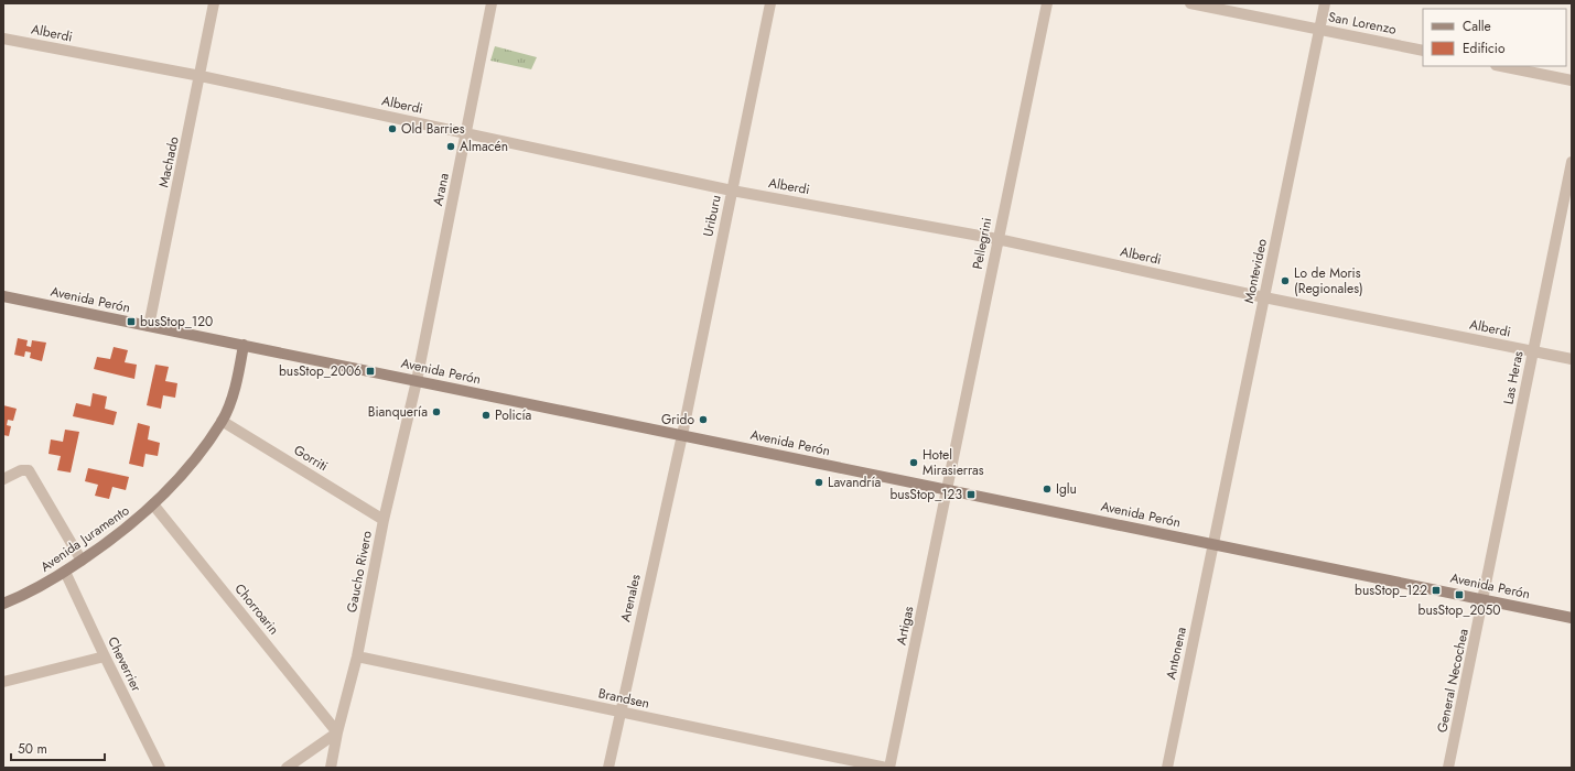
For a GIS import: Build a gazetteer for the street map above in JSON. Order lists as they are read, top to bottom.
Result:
{
  "streets": {
    "main road": ["Avenida Perón", "Avenida Juramento"],
    "street": [
      "San Lorenzo",
      "Alberdi",
      "Machado",
      "Arana",
      "Uriburu",
      "Pellegrini",
      "Montevideo",
      "Las Heras",
      "Gorriti",
      "Gaucho Rivero",
      "Arenales",
      "Chorroarin",
      "Artigas",
      "Antonena",
      "Cheverrier",
      "General Necochea",
      "Brandsen"
    ]
  },
  "crossings": [
    ["San Lorenzo", "Montevideo"],
    ["Alberdi", "Machado"],
    ["Alberdi", "Arana"],
    ["Alberdi", "Uriburu"],
    ["Alberdi", "Pellegrini"],
    ["Alberdi", "Montevideo"],
    ["Alberdi", "Las Heras"],
    ["Machado", "Avenida Perón"],
    ["Arana", "Avenida Perón"],
    ["Arana", "Gaucho Rivero"],
    ["Uriburu", "Avenida Perón"],
    ["Uriburu", "Arenales"],
    ["Pellegrini", "Avenida Perón"],
    ["Pellegrini", "Artigas"],
    ["Montevideo", "Avenida Perón"],
    ["Montevideo", "Antonena"],
    ["Avenida Perón", "Las Heras"],
    ["Avenida Perón", "Avenida Juramento"],
    ["Avenida Perón", "Gaucho Rivero"],
    ["Avenida Perón", "Arenales"],
    ["Avenida Perón", "Artigas"],
    ["Avenida Perón", "Antonena"],
    ["Avenida Perón", "General Necochea"],
    ["Las Heras", "General Necochea"],
    ["Gorriti", "Avenida Juramento"],
    ["Gorriti", "Gaucho Rivero"],
    ["Avenida Juramento", "Chorroarin"],
    ["Avenida Juramento", "Cheverrier"],
    ["Gaucho Rivero", "Chorroarin"],
    ["Gaucho Rivero", "Brandsen"],
    ["Arenales", "Brandsen"]
  ],
  "places": {
    "other": [
      "Old Barries",
      "Almacén",
      "Lo de Moris (Regionales)",
      "Bianquería",
      "Policía",
      "Grido",
      "Hotel Mirasierras",
      "Lavandría",
      "Iglu"
    ],
    "transit": [
      "busStop_120",
      "busStop_2006",
      "busStop_123",
      "busStop_122",
      "busStop_2050"
    ]
  },
  "legend": ["Calle", "Edificio"],
  "scale_bar": "50 m"
}
